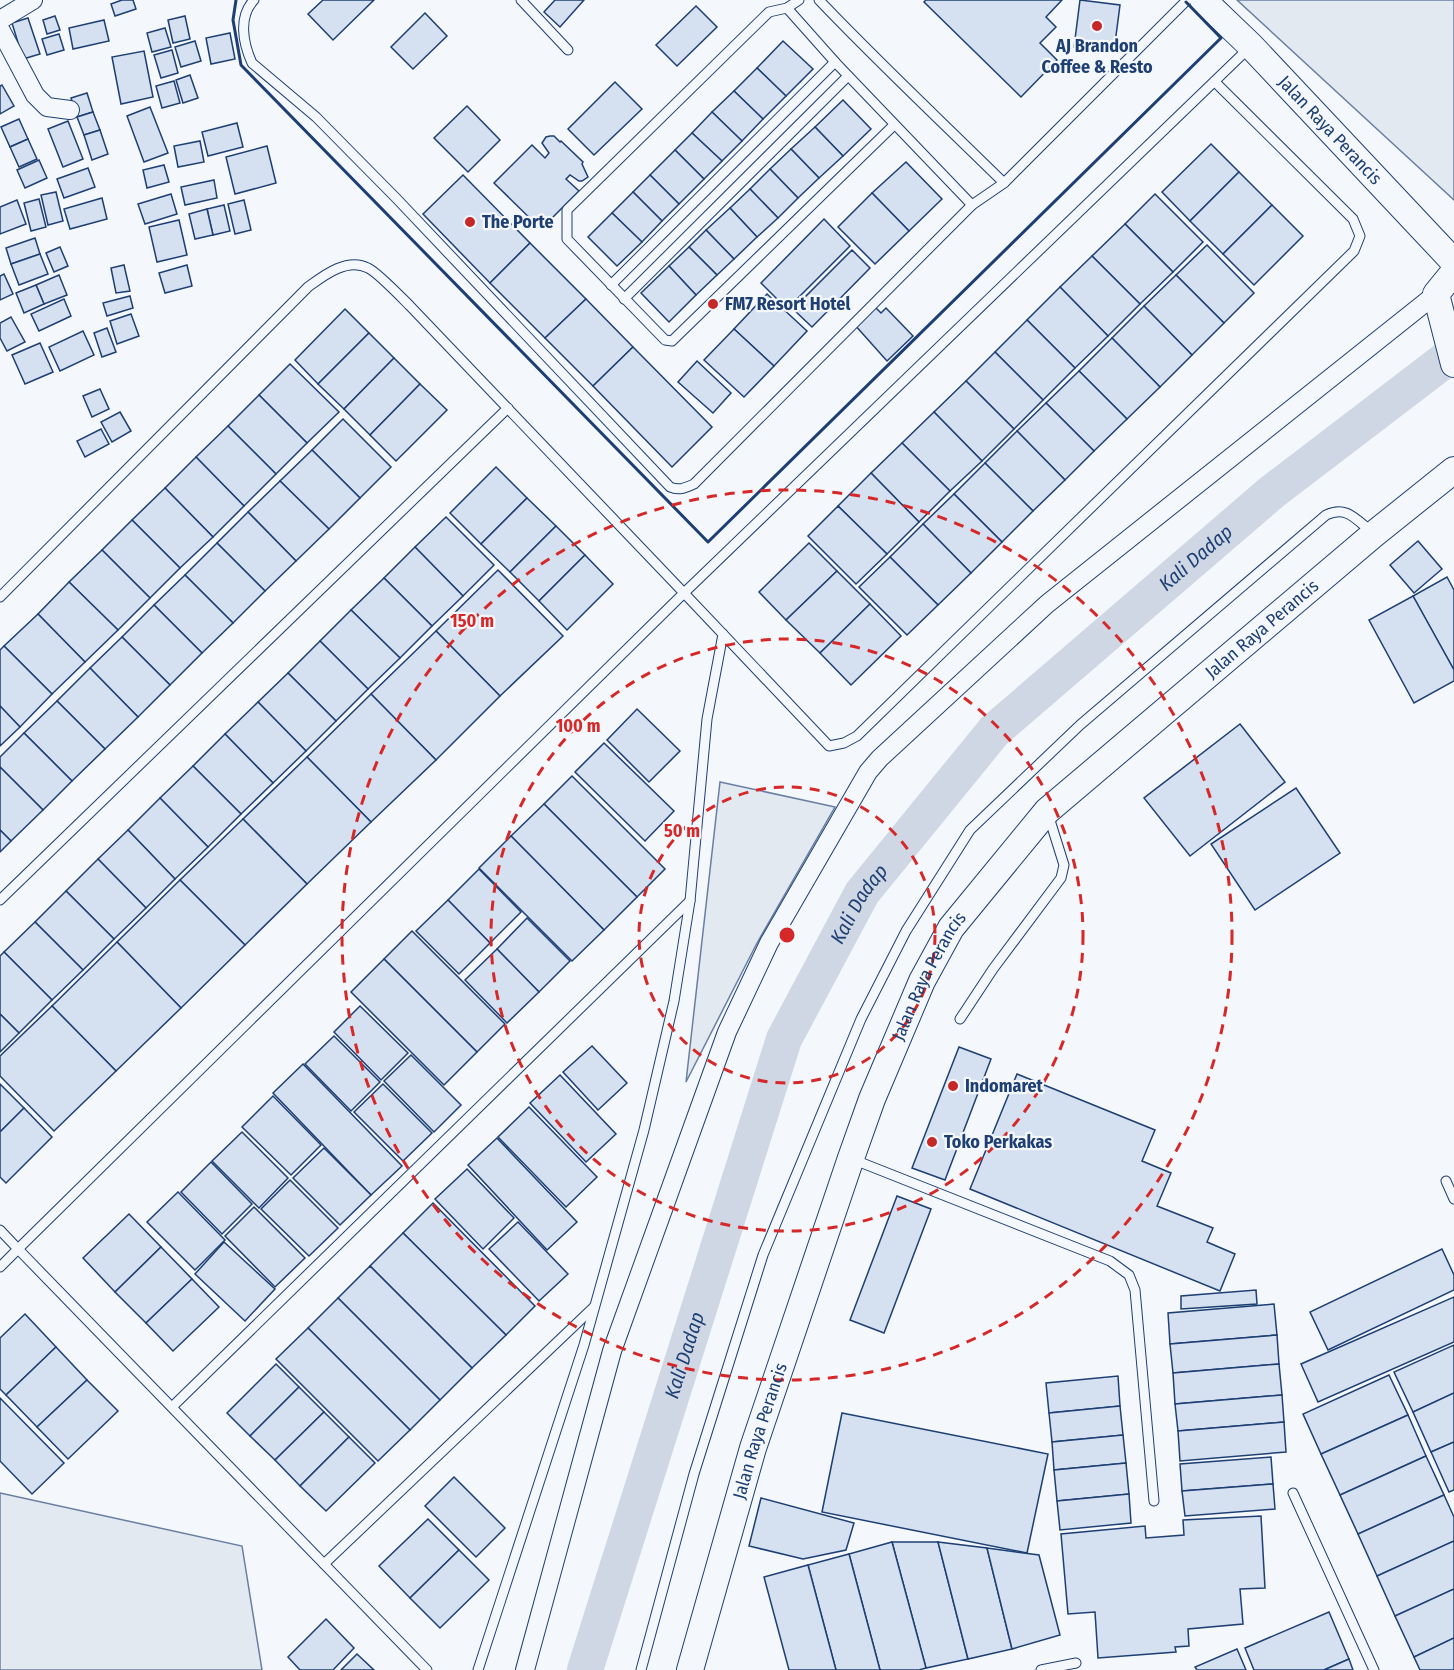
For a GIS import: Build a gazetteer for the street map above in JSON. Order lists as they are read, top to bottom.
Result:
{
  "streets": {
    "street": ["Jalan Raya Perancis"]
  },
  "water": ["Kali Dadap"],
  "places": [
    "AJ Brandon Coffee & Resto",
    "The Porte",
    "FM7 Resort Hotel",
    "Indomaret",
    "Toko Perkakas"
  ],
  "rings": ["150 m", "100 m", "50 m"]
}
